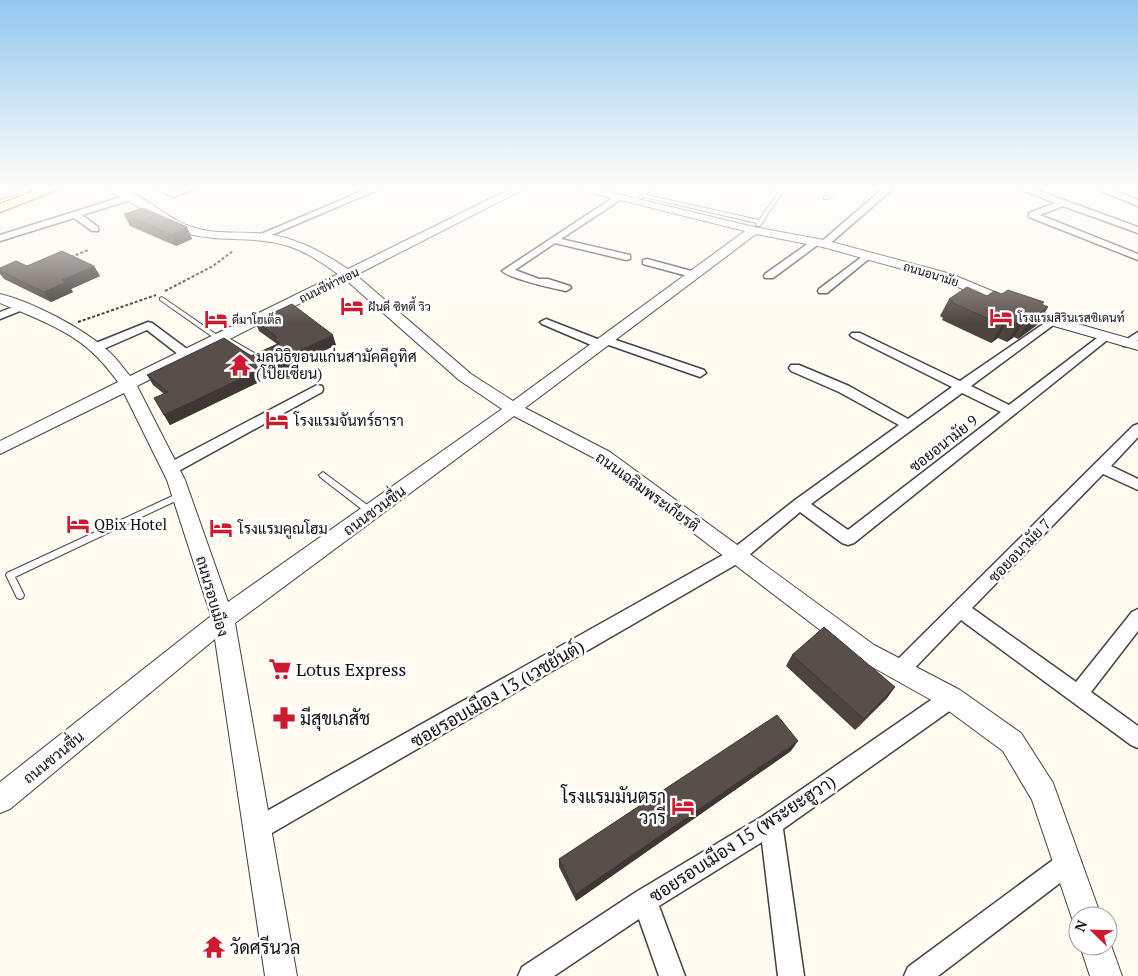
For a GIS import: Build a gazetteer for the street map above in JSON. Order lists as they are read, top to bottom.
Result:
{
  "streets": {
    "street": [
      "ถนนอนามัย",
      "ถนนชีท่าขอน",
      "ซอยอนามัย 9",
      "ถนนเฉลิมพระเกียรติ",
      "ถนนชวนชื่น",
      "ซอยอนามัย 7",
      "ถนนรอบเมือง",
      "ซอยรอบเมือง 13 (เวชยันต์)",
      "ซอยรอบเมือง 15 (พระยะฮูวา)"
    ]
  },
  "crossings": [
    ["ถนนอนามัย", "ซอยอนามัย 9"],
    ["ถนนอนามัย", "ซอยรอบเมือง 13 (เวชยันต์)"],
    ["ถนนชีท่าขอน", "ถนนเฉลิมพระเกียรติ"],
    ["ถนนชีท่าขอน", "ถนนรอบเมือง"],
    ["ซอยอนามัย 9", "ซอยรอบเมือง 13 (เวชยันต์)"],
    ["ถนนเฉลิมพระเกียรติ", "ถนนชวนชื่น"],
    ["ถนนเฉลิมพระเกียรติ", "ซอยอนามัย 7"],
    ["ถนนเฉลิมพระเกียรติ", "ซอยรอบเมือง 13 (เวชยันต์)"],
    ["ถนนเฉลิมพระเกียรติ", "ซอยรอบเมือง 15 (พระยะฮูวา)"],
    ["ถนนชวนชื่น", "ถนนรอบเมือง"],
    ["ถนนรอบเมือง", "ซอยรอบเมือง 13 (เวชยันต์)"]
  ],
  "places": {
    "hotel": [
      "ฝันดี ซิทตี้ วิว",
      "โรงแรมสิรินเรสซิเดนท์",
      "ดีมาโฮเต็ล",
      "โรงแรมจันทร์ธารา",
      "QBix Hotel",
      "โรงแรมคูณโฮม",
      "โรงแรมมันตรา วารี"
    ],
    "temple": ["มูลนิธิขอนแก่นสามัคคีอุทิศ (โป๊ยเซียน)", "วัดศรีนวล"],
    "supermarket": ["Lotus Express"],
    "pharmacy": ["มีสุขเภสัช"]
  },
  "north": "top left"
}
